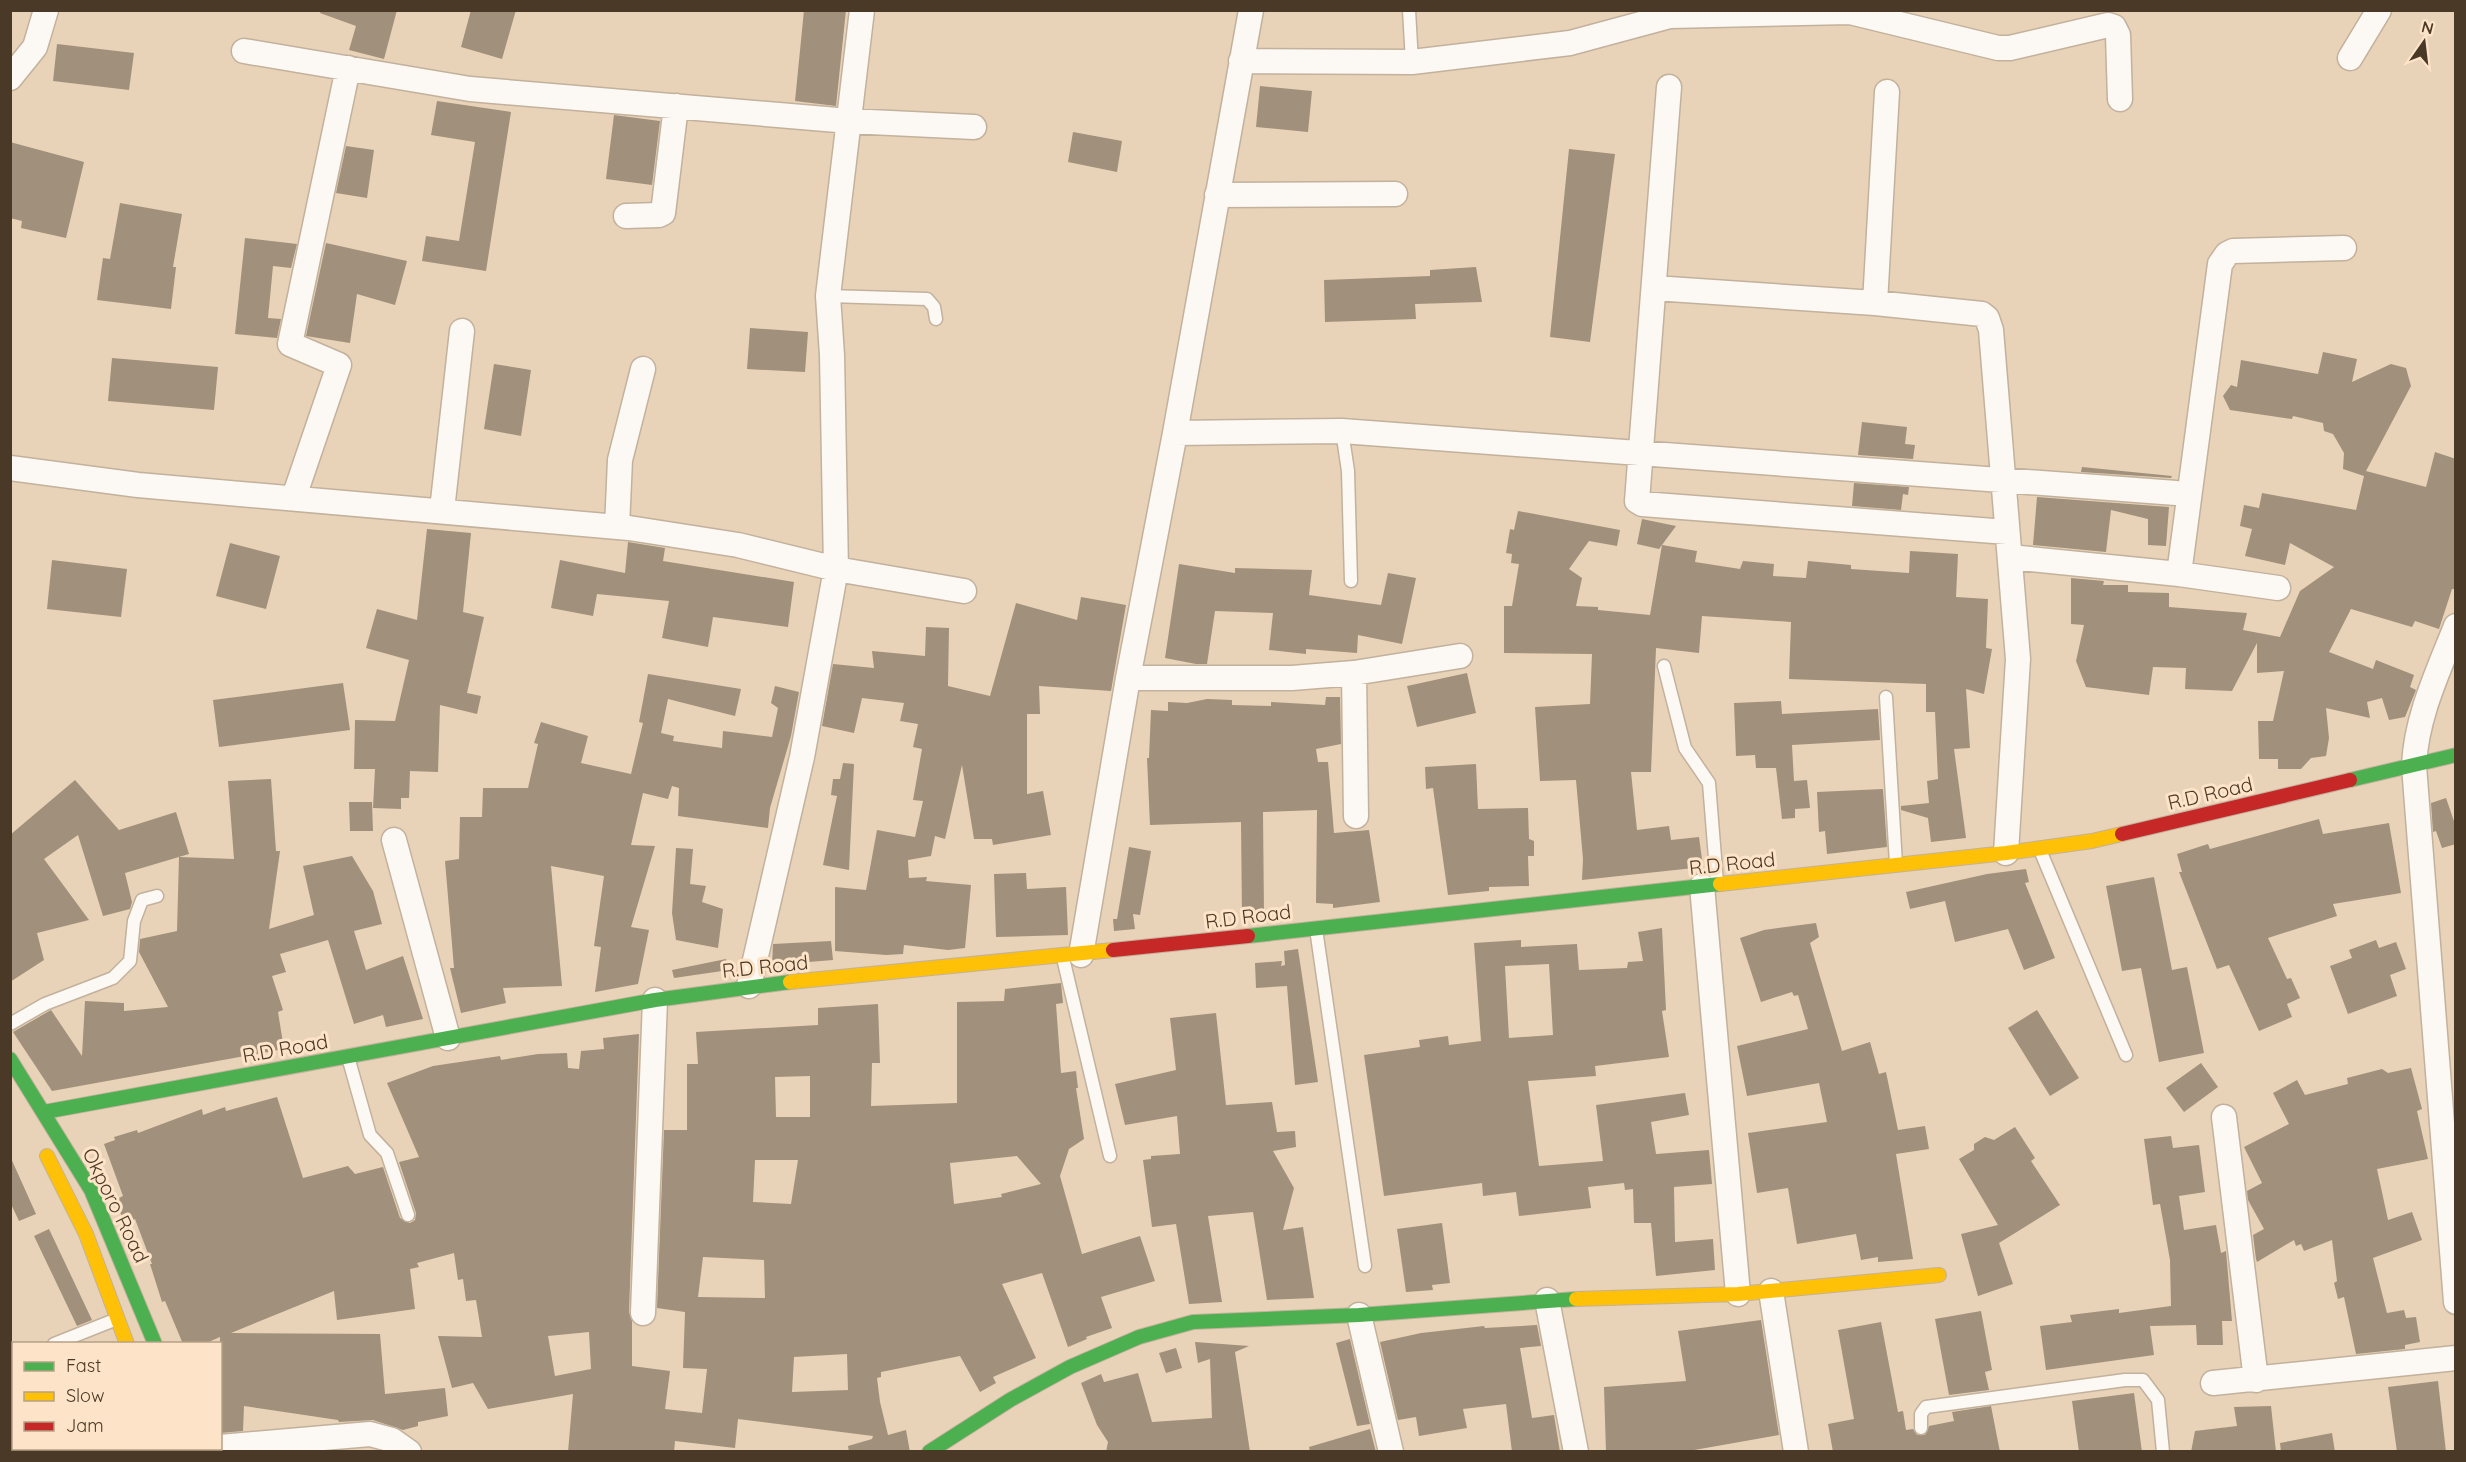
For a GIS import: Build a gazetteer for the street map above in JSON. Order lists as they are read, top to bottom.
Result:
{
  "streets": {
    "street": ["R.D Road", "Okporo Road"]
  },
  "crossings": [
    ["R.D Road", "Okporo Road"]
  ],
  "legend": ["Fast", "Slow", "Jam"],
  "north": "top"
}
